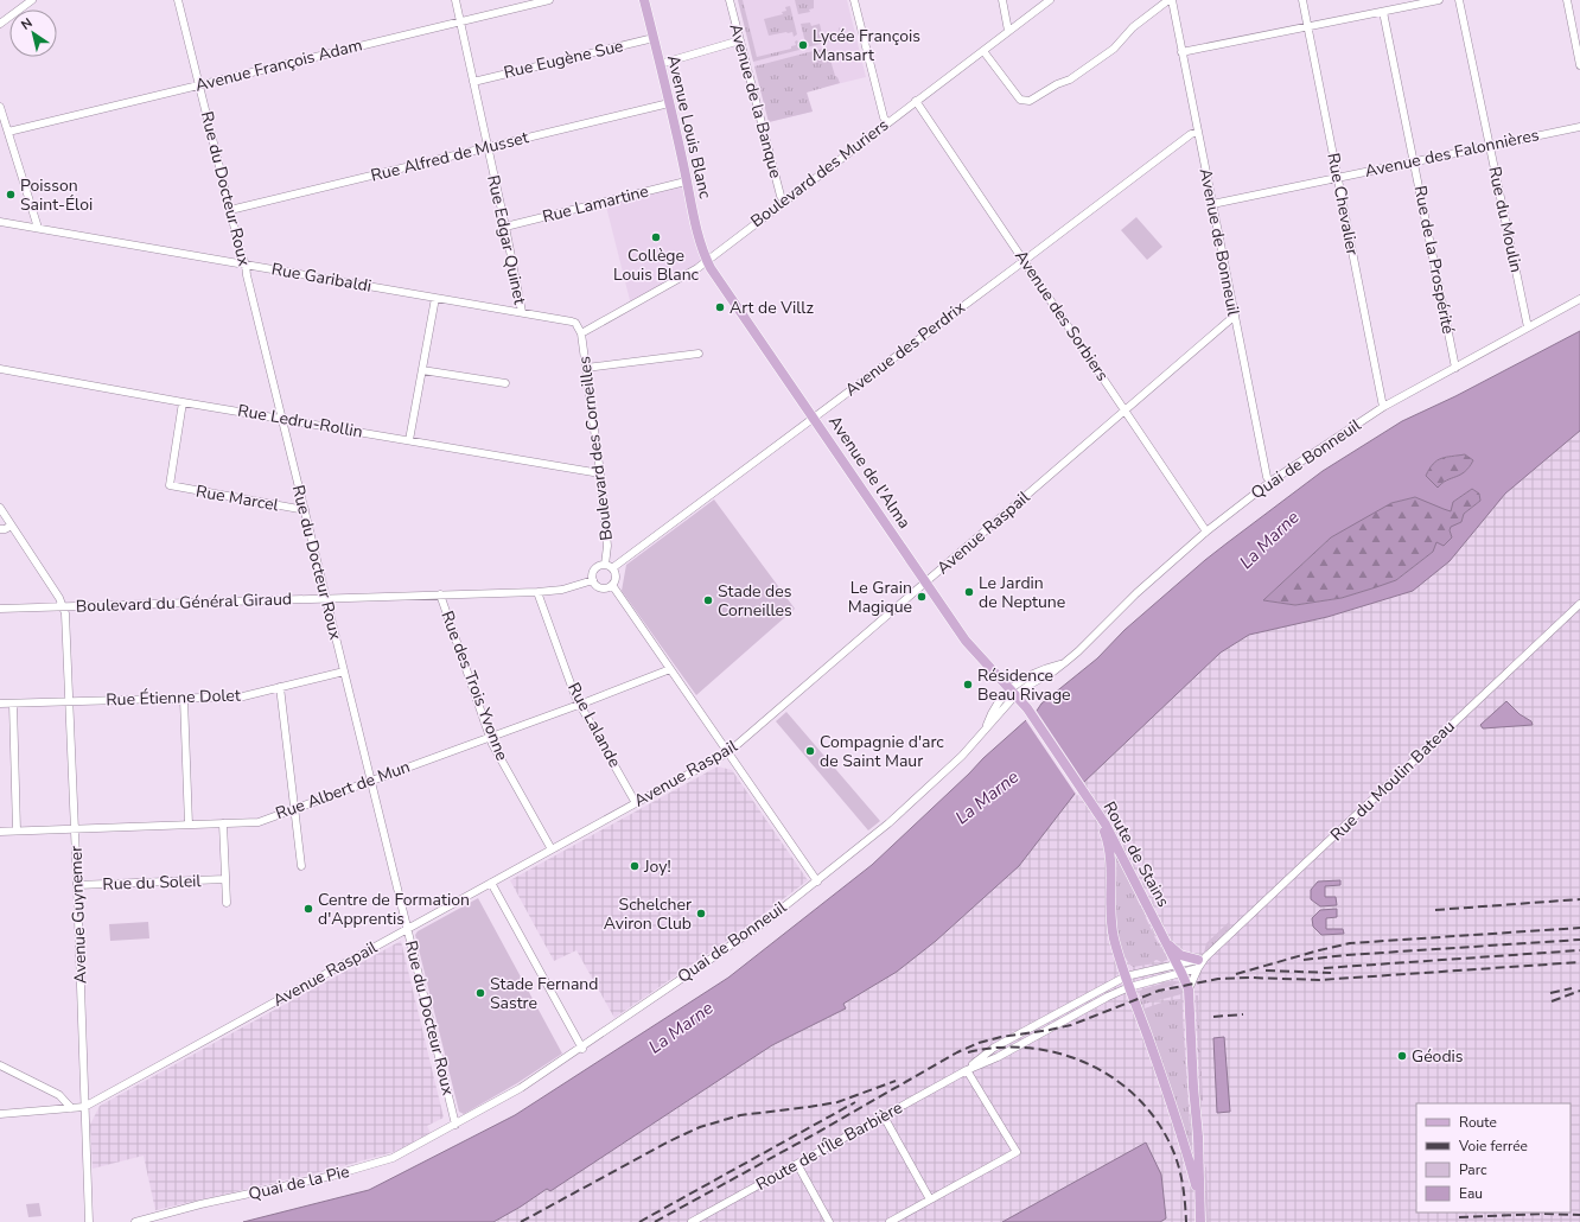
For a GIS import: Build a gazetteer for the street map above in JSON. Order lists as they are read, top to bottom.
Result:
{
  "streets": {
    "main road": ["Avenue Louis Blanc", "Avenue de l'Alma", "Route de Stains"],
    "street": [
      "Rue Eugène Sue",
      "Avenue François Adam",
      "Avenue de la Banque",
      "Avenue des Falonnières",
      "Rue Alfred de Musset",
      "Boulevard des Muriers",
      "Rue du Docteur Roux",
      "Rue Lamartine",
      "Rue Chevalier",
      "Rue du Moulin",
      "Rue Edgar Quinet",
      "Avenue de Bonneuil",
      "Rue de la Prospérité",
      "Rue Garibaldi",
      "Avenue des Sorbiers",
      "Avenue des Perdrix",
      "Rue Ledru-Rollin",
      "Boulevard des Corneilles",
      "Quai de Bonneuil",
      "Rue Marcel",
      "Avenue Raspail",
      "Boulevard du Général Giraud",
      "Rue des Trois Yvonne",
      "Rue Étienne Dolet",
      "Rue Lalande",
      "Rue du Moulin Bateau",
      "Rue Albert de Mun",
      "Rue du Soleil",
      "Avenue Guynemer",
      "Route de l'Île Barbière",
      "Quai de la Pie"
    ]
  },
  "crossings": [
    ["Rue Eugène Sue", "Avenue Louis Blanc"],
    ["Rue Eugène Sue", "Rue Edgar Quinet"],
    ["Avenue François Adam", "Rue du Docteur Roux"],
    ["Avenue François Adam", "Rue Edgar Quinet"],
    ["Avenue de la Banque", "Boulevard des Muriers"],
    ["Avenue Louis Blanc", "Rue Alfred de Musset"],
    ["Avenue Louis Blanc", "Boulevard des Muriers"],
    ["Avenue Louis Blanc", "Rue Lamartine"],
    ["Avenue Louis Blanc", "Avenue de l'Alma"],
    ["Avenue des Falonnières", "Rue Chevalier"],
    ["Avenue des Falonnières", "Rue du Moulin"],
    ["Avenue des Falonnières", "Avenue de Bonneuil"],
    ["Avenue des Falonnières", "Rue de la Prospérité"],
    ["Rue Alfred de Musset", "Rue du Docteur Roux"],
    ["Rue Alfred de Musset", "Rue Edgar Quinet"],
    ["Boulevard des Muriers", "Rue Garibaldi"],
    ["Boulevard des Muriers", "Avenue des Sorbiers"],
    ["Boulevard des Muriers", "Boulevard des Corneilles"],
    ["Boulevard des Muriers", "Avenue de l'Alma"],
    ["Rue du Docteur Roux", "Rue Garibaldi"],
    ["Rue du Docteur Roux", "Rue Ledru-Rollin"],
    ["Rue du Docteur Roux", "Quai de Bonneuil"],
    ["Rue du Docteur Roux", "Rue Marcel"],
    ["Rue du Docteur Roux", "Avenue Raspail"],
    ["Rue du Docteur Roux", "Boulevard du Général Giraud"],
    ["Rue du Docteur Roux", "Rue Étienne Dolet"],
    ["Rue du Docteur Roux", "Rue Albert de Mun"],
    ["Rue du Docteur Roux", "Quai de la Pie"],
    ["Rue Lamartine", "Rue Edgar Quinet"],
    ["Rue Chevalier", "Quai de Bonneuil"],
    ["Rue du Moulin", "Quai de Bonneuil"],
    ["Rue Edgar Quinet", "Rue Garibaldi"],
    ["Avenue de Bonneuil", "Avenue des Perdrix"],
    ["Avenue de Bonneuil", "Quai de Bonneuil"],
    ["Avenue de Bonneuil", "Avenue Raspail"],
    ["Rue de la Prospérité", "Quai de Bonneuil"],
    ["Rue Garibaldi", "Boulevard des Corneilles"],
    ["Avenue des Sorbiers", "Avenue des Perdrix"],
    ["Avenue des Sorbiers", "Quai de Bonneuil"],
    ["Avenue des Sorbiers", "Avenue Raspail"],
    ["Avenue des Perdrix", "Boulevard des Corneilles"],
    ["Avenue des Perdrix", "Avenue de l'Alma"],
    ["Avenue des Perdrix", "Boulevard du Général Giraud"],
    ["Rue Ledru-Rollin", "Boulevard des Corneilles"],
    ["Rue Ledru-Rollin", "Rue Marcel"],
    ["Boulevard des Corneilles", "Boulevard du Général Giraud"],
    ["Quai de Bonneuil", "Avenue de l'Alma"],
    ["Quai de Bonneuil", "Quai de la Pie"],
    ["Avenue de l'Alma", "Avenue Raspail"],
    ["Avenue de l'Alma", "Route de Stains"],
    ["Avenue Raspail", "Rue des Trois Yvonne"],
    ["Avenue Raspail", "Rue Lalande"],
    ["Avenue Raspail", "Avenue Guynemer"],
    ["Boulevard du Général Giraud", "Rue des Trois Yvonne"],
    ["Boulevard du Général Giraud", "Rue Lalande"],
    ["Boulevard du Général Giraud", "Avenue Guynemer"],
    ["Rue des Trois Yvonne", "Rue Albert de Mun"],
    ["Rue Étienne Dolet", "Avenue Guynemer"],
    ["Rue Lalande", "Rue Albert de Mun"],
    ["Rue du Moulin Bateau", "Route de l'Île Barbière"],
    ["Rue Albert de Mun", "Avenue Guynemer"],
    ["Route de Stains", "Route de l'Île Barbière"],
    ["Rue du Soleil", "Avenue Guynemer"]
  ],
  "water": ["La Marne"],
  "places": [
    "Lycée François Mansart",
    "Poisson Saint-Éloi",
    "Collège Louis Blanc",
    "Art de Villz",
    "Le Jardin de Neptune",
    "Le Grain Magique",
    "Stade des Corneilles",
    "Résidence Beau Rivage",
    "Compagnie d'arc de Saint Maur",
    "Joy!",
    "Centre de Formation d'Apprentis",
    "Schelcher Aviron Club",
    "Stade Fernand Sastre",
    "Géodis"
  ],
  "legend": [
    "Route",
    "Voie ferrée",
    "Parc",
    "Eau"
  ],
  "north": "top left"
}
